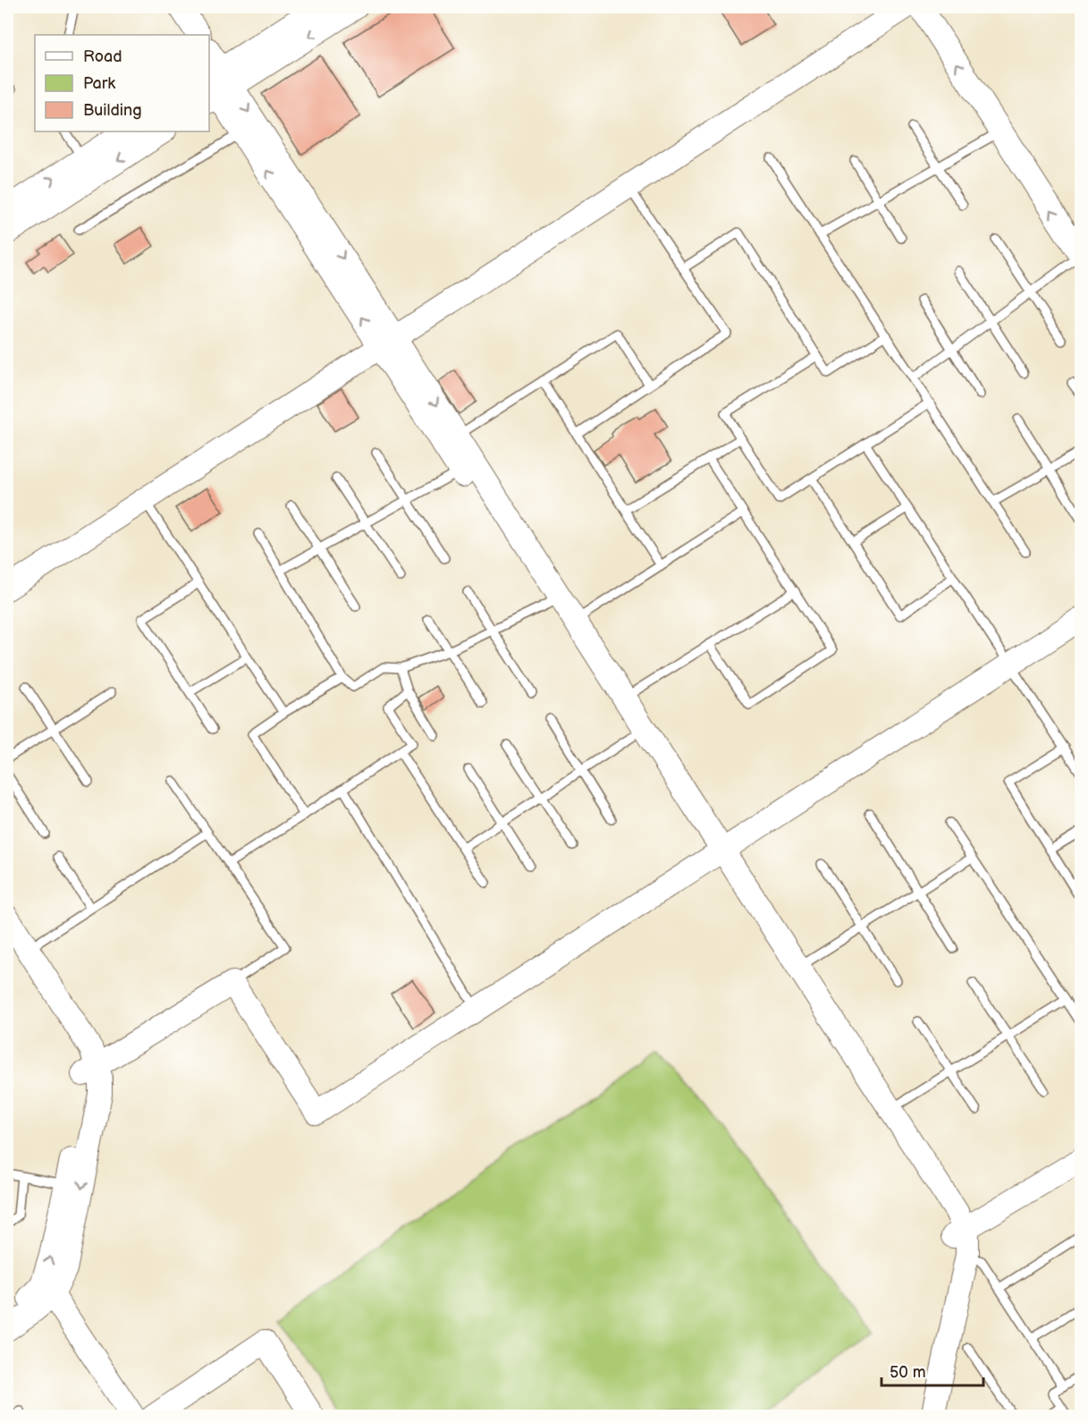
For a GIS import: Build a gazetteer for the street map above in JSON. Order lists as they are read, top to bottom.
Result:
{
  "legend": ["Road", "Park", "Building"],
  "scale_bar": "50 m"
}
